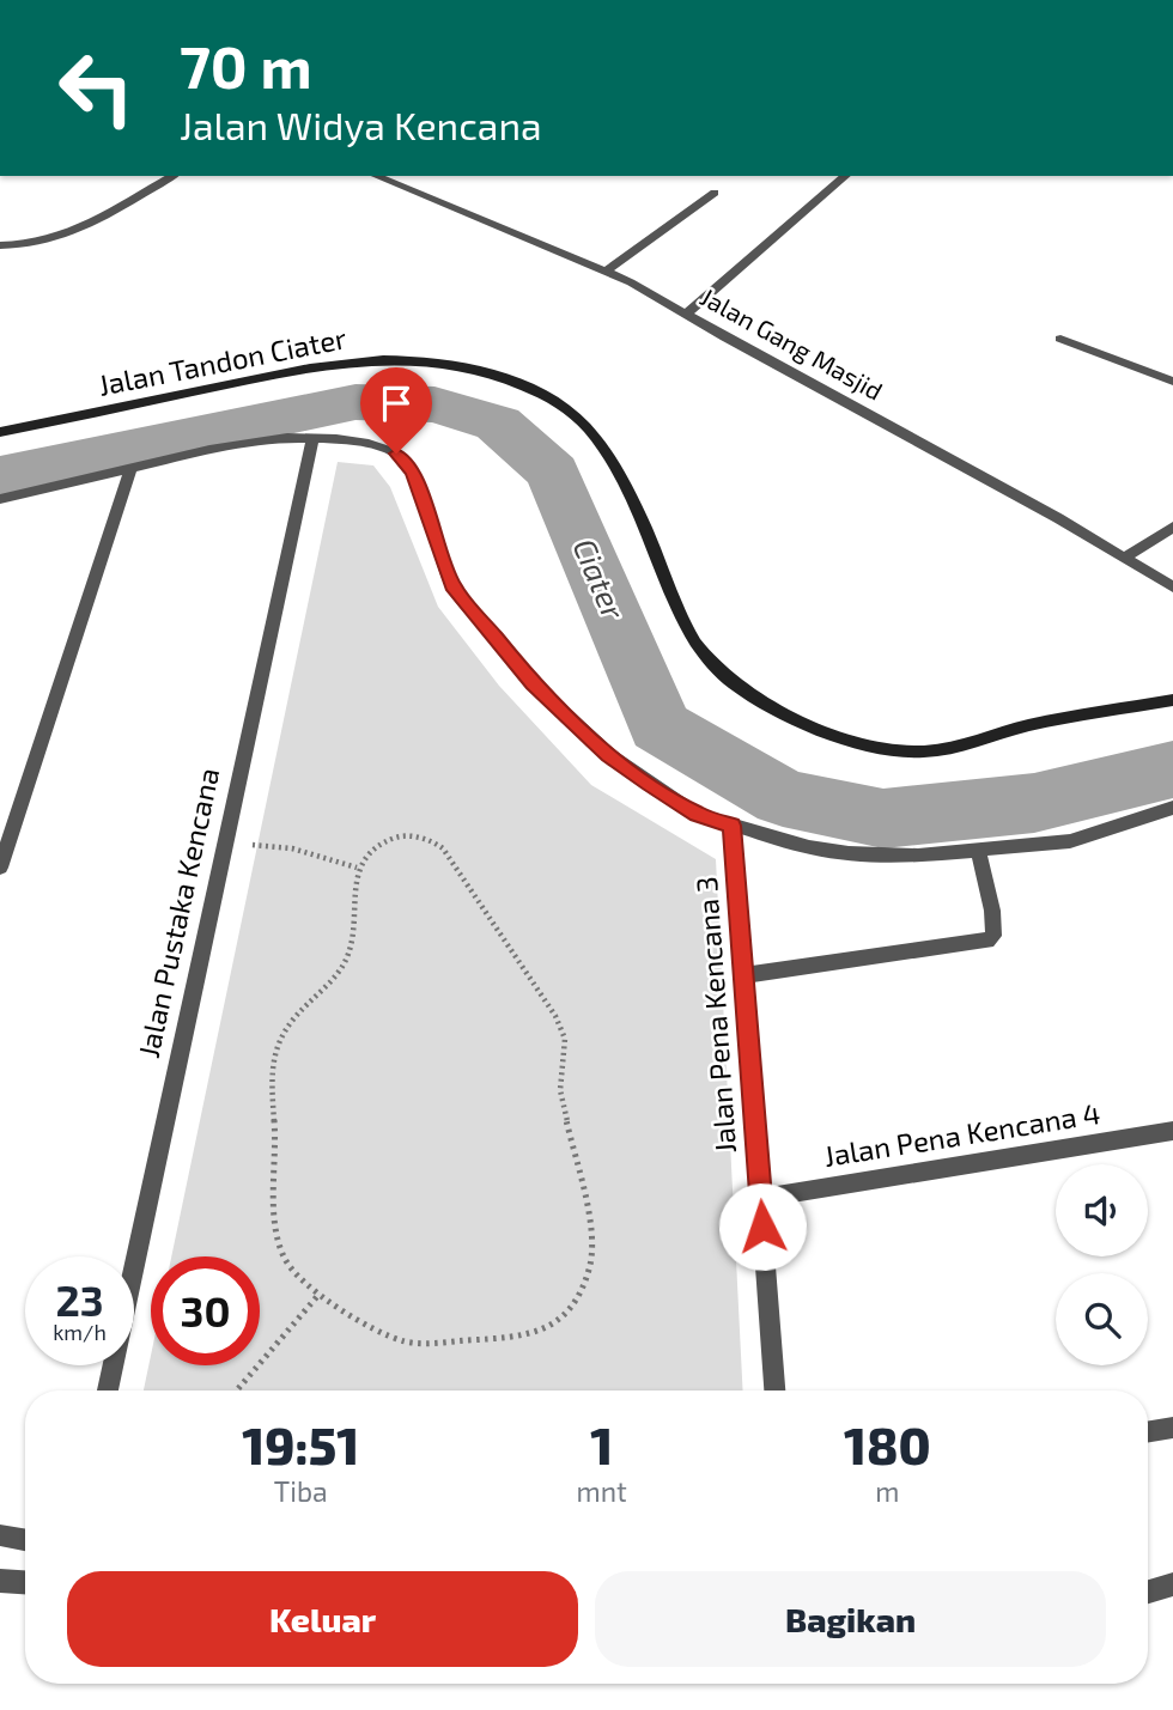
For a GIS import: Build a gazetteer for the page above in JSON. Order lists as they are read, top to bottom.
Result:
{
  "streets": {
    "street": [
      "Jalan Gang Masjid",
      "Jalan Tandon Ciater",
      "Jalan Pustaka Kencana",
      "Jalan Pena Kencana 3",
      "Jalan Pena Kencana 4"
    ]
  },
  "crossings": [
    ["Jalan Pena Kencana 3", "Jalan Pena Kencana 4"]
  ],
  "water": ["Ciater"],
  "page": {
    "turn": ["70 m", "Jalan Widya Kencana"],
    "speed": "23 km/h",
    "limit": "30",
    "eta": [
      "19:51",
      "Tiba",
      "1",
      "mnt",
      "180",
      "m"
    ],
    "buttons": ["Keluar", "Bagikan"]
  }
}
